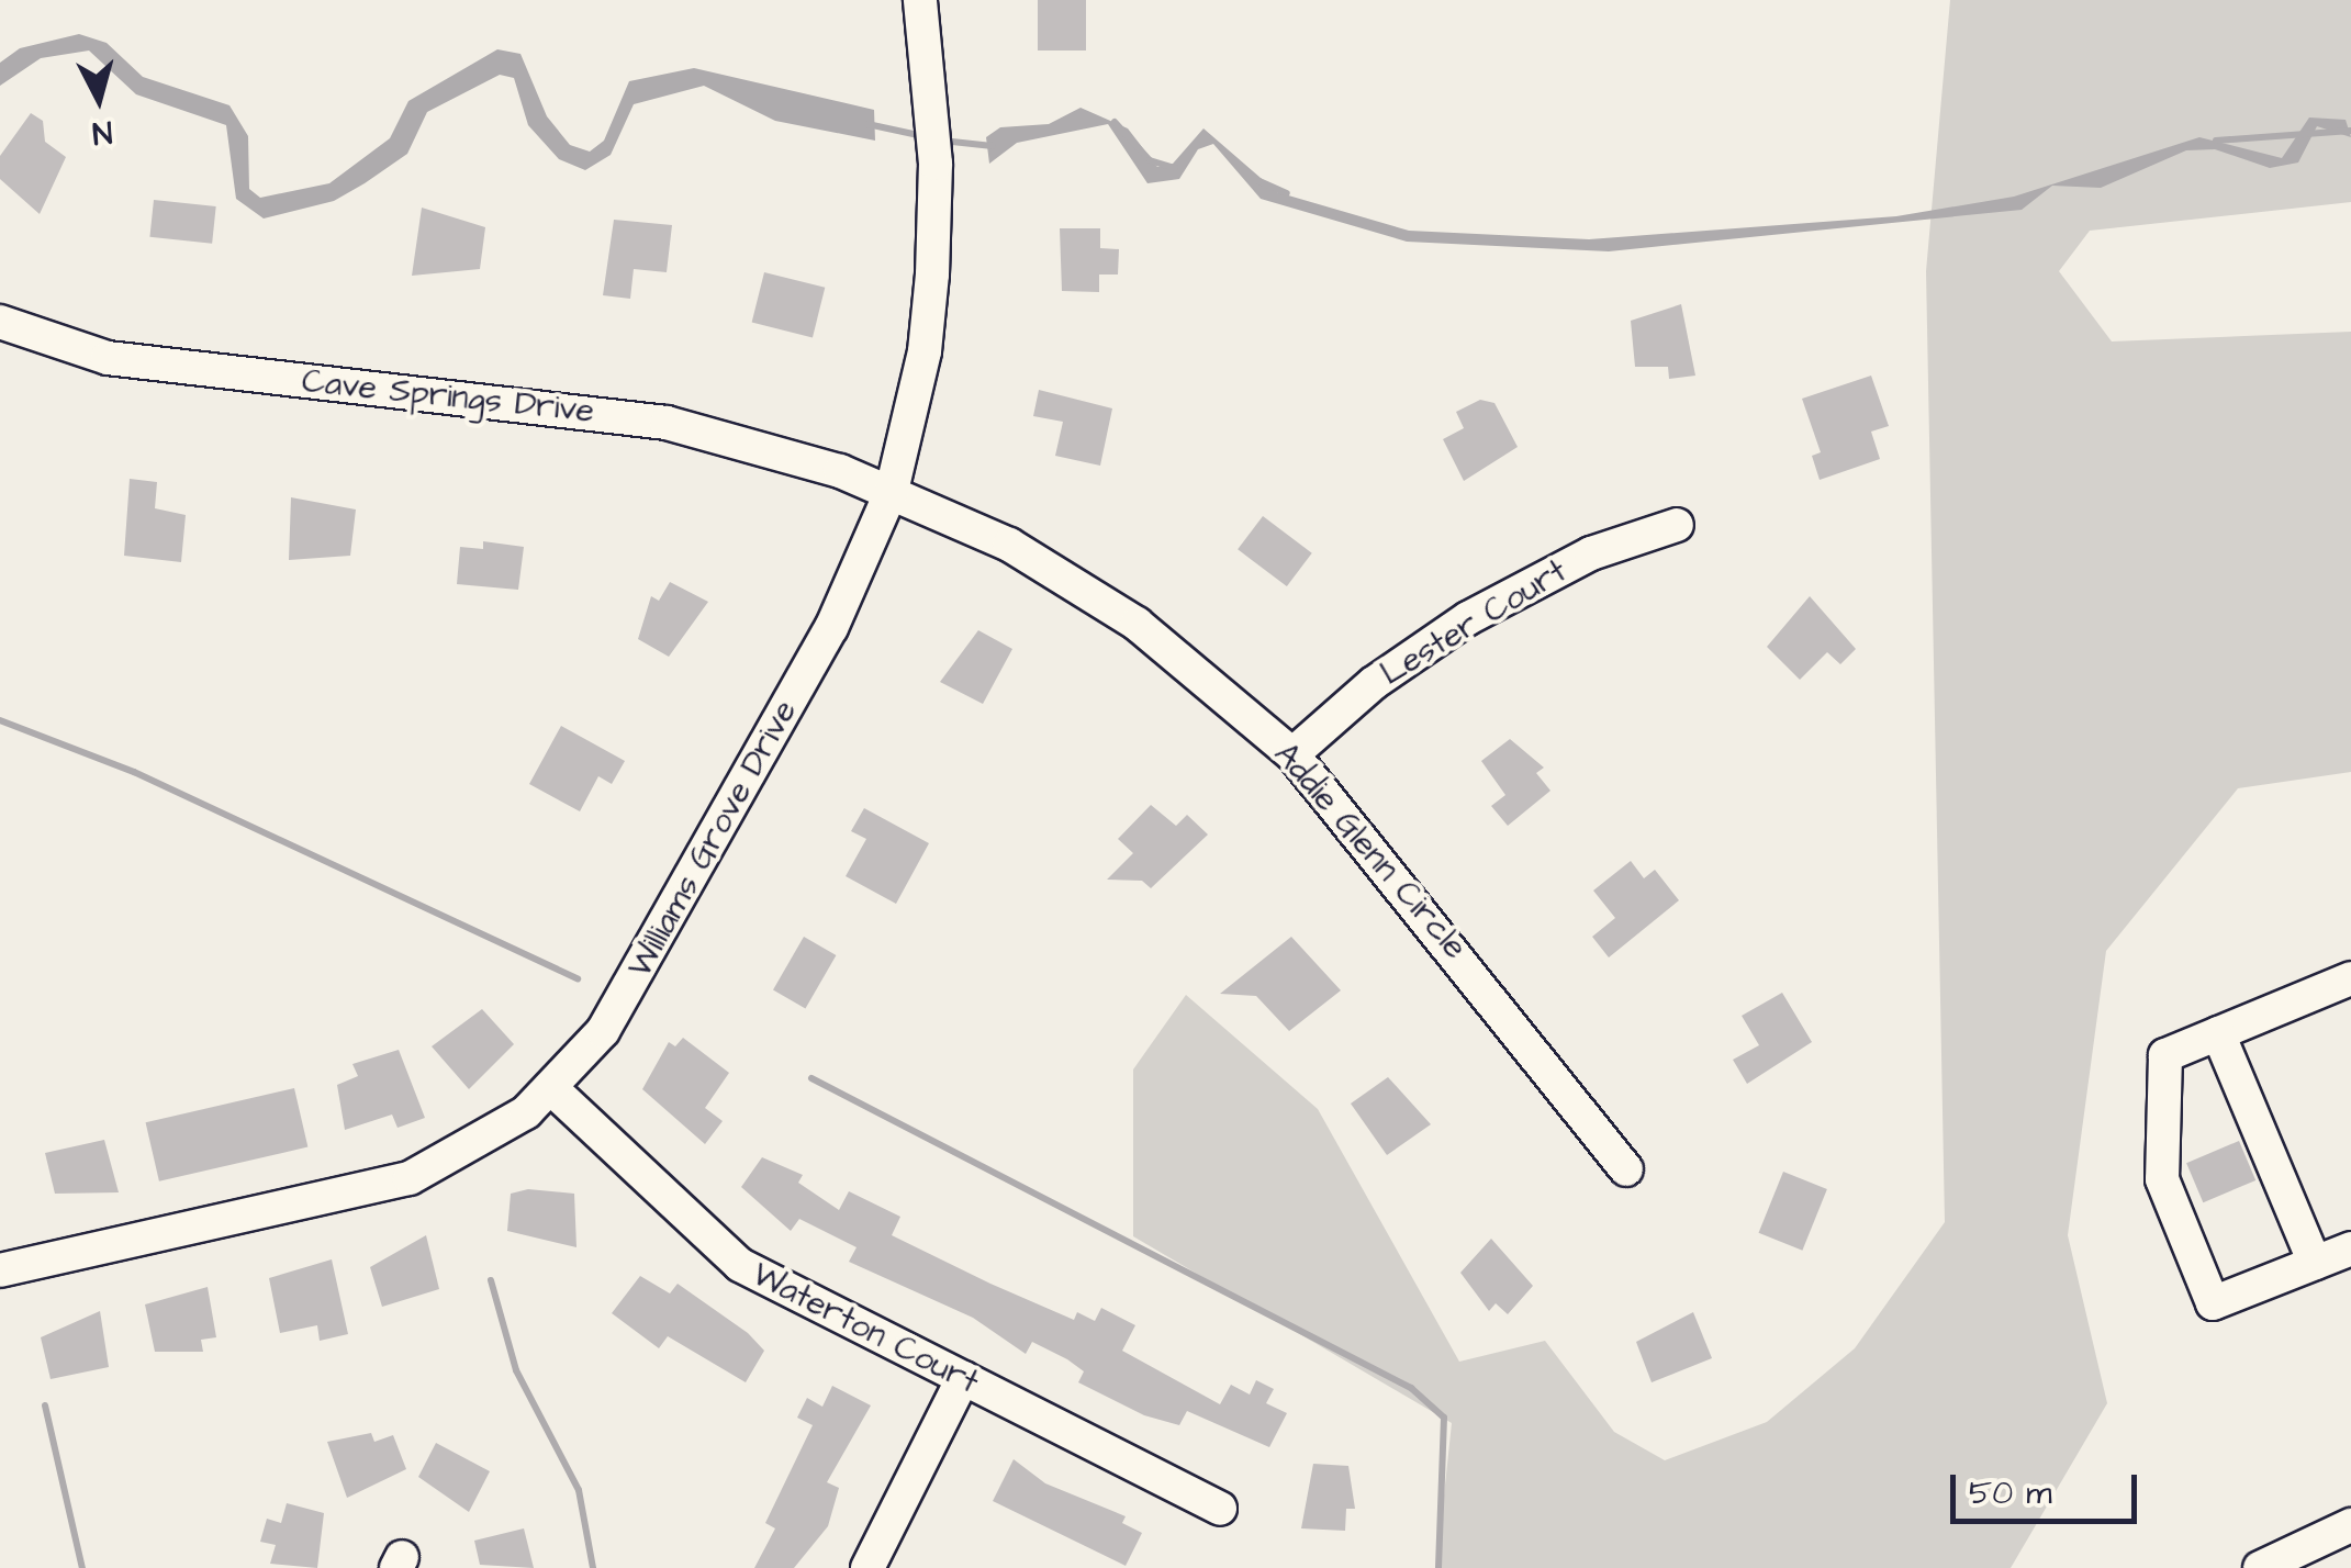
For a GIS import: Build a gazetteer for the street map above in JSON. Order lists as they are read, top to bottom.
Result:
{
  "streets": {
    "street": [
      "Cave Springs Drive",
      "Lester Court",
      "Williams Grove Drive",
      "Addie Glenn Circle",
      "Waterton Court"
    ]
  },
  "crossings": [
    ["Cave Springs Drive", "Williams Grove Drive"],
    ["Cave Springs Drive", "Addie Glenn Circle"],
    ["Lester Court", "Addie Glenn Circle"],
    ["Williams Grove Drive", "Addie Glenn Circle"],
    ["Williams Grove Drive", "Waterton Court"]
  ],
  "scale_bar": "50 m",
  "north": "bottom"
}
